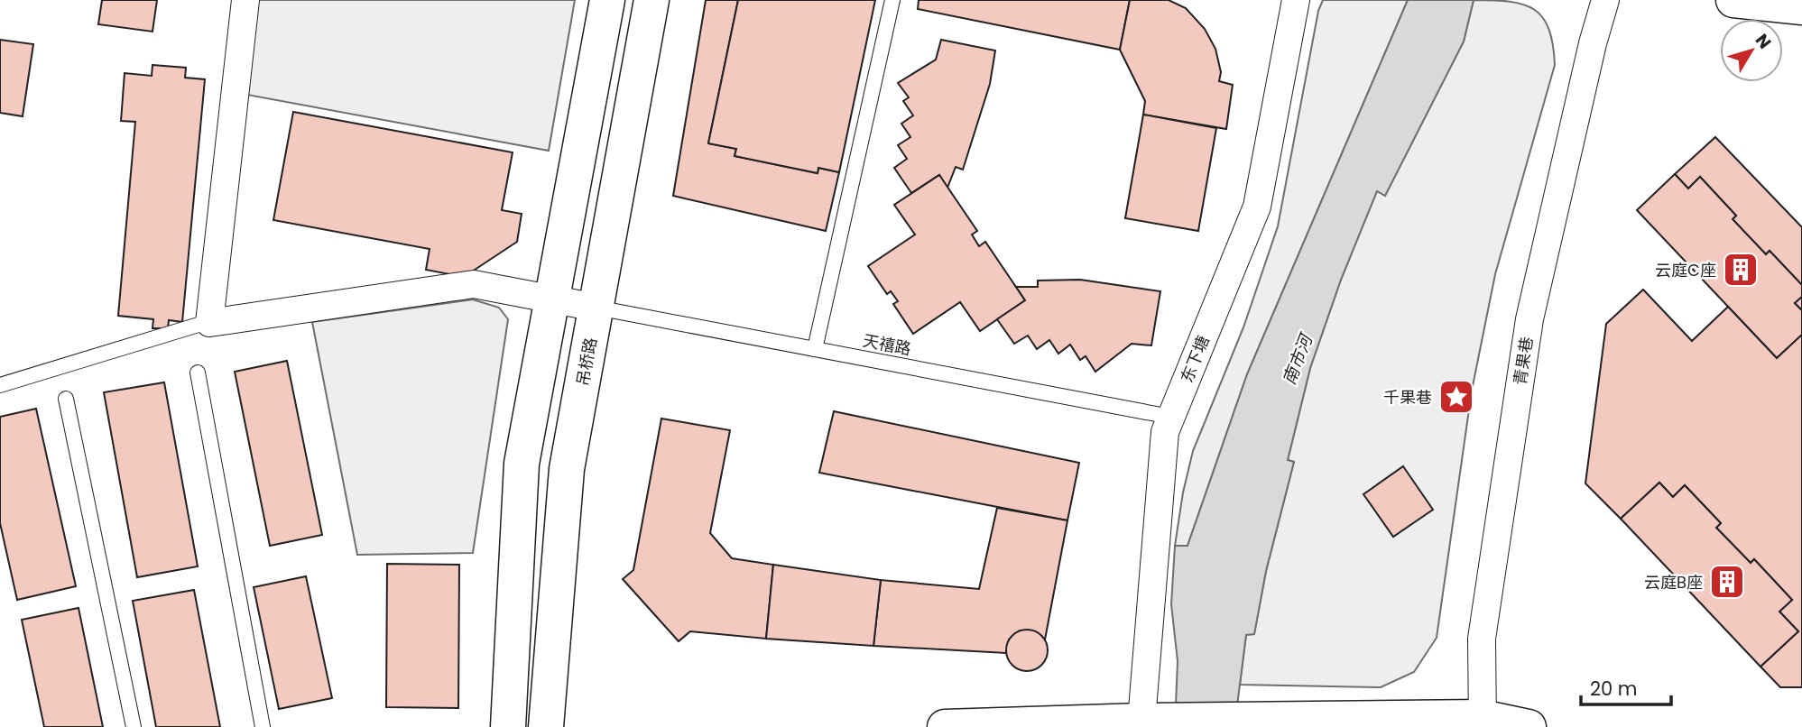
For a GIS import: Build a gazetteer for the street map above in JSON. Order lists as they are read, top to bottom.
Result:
{
  "streets": {
    "main road": ["吊桥路"],
    "street": ["东下塘", "青果巷"],
    "lane": ["天禧路"]
  },
  "crossings": [
    ["天禧路", "东下塘"],
    ["天禧路", "吊桥路"]
  ],
  "water": ["南市河"],
  "places": {
    "building": ["云庭C座", "云庭B座"],
    "place": ["千果巷"]
  },
  "scale_bar": "20 m",
  "north": "top right"
}
